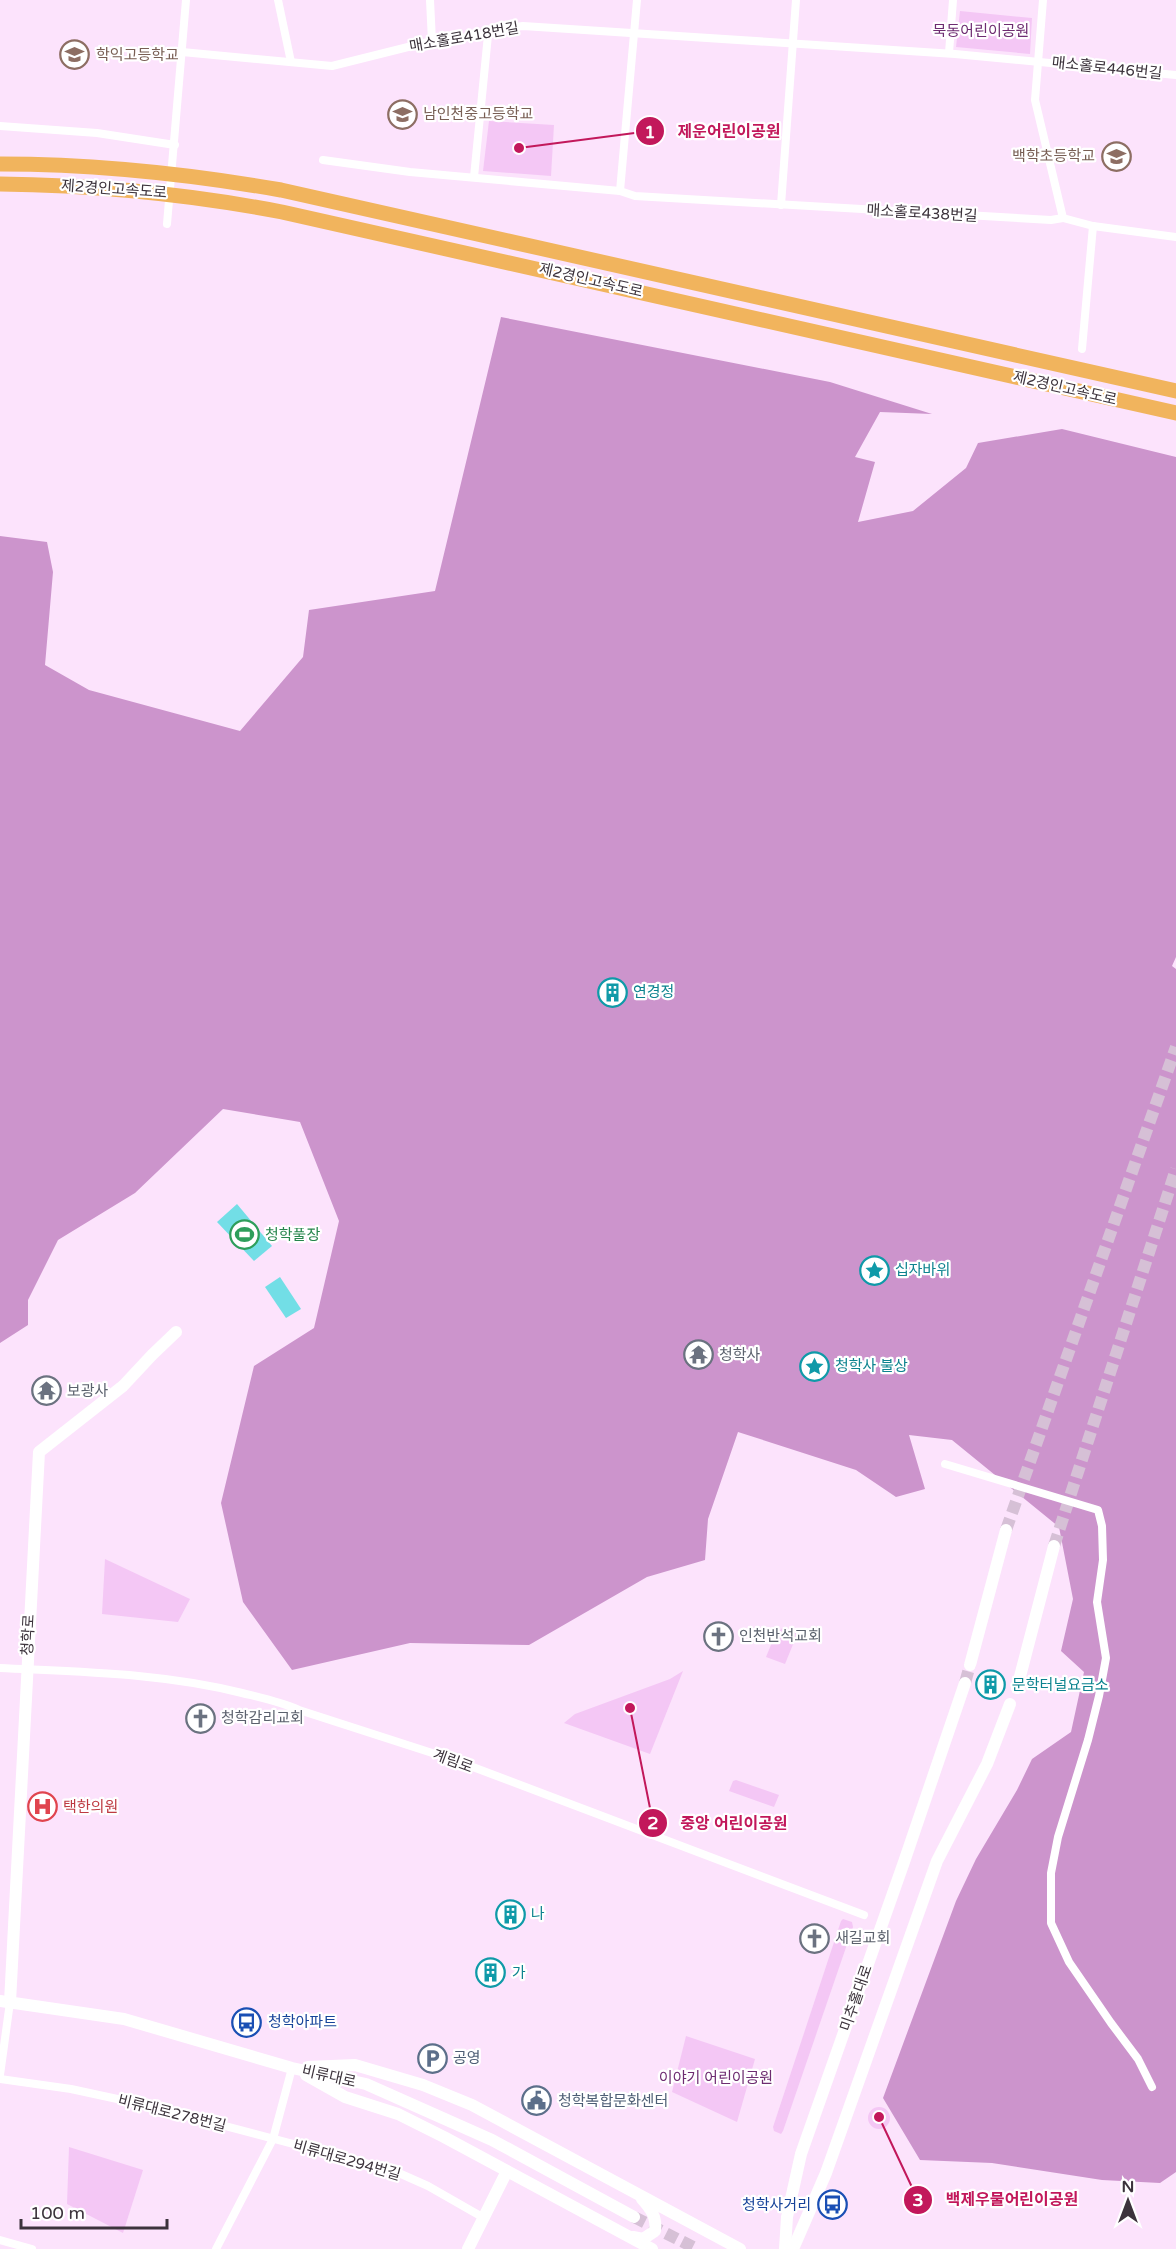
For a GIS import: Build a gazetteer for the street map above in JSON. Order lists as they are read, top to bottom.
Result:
{
  "streets": {
    "highway": ["제2경인고속도로"],
    "main road": ["청학로", "미추홀대로", "비류대로"],
    "street": [
      "매소홀로418번길",
      "매소홀로446번길",
      "매소홀로438번길",
      "계림로",
      "비류대로278번길",
      "비류대로294번길"
    ]
  },
  "crossings": [
    ["매소홀로418번길", "매소홀로446번길"],
    ["매소홀로446번길", "매소홀로438번길"],
    ["청학로", "계림로"],
    ["청학로", "비류대로"],
    ["비류대로278번길", "비류대로294번길"]
  ],
  "parks": ["묵동어린이공원", "이야기 어린이공원"],
  "places": {
    "school or university": ["학익고등학교", "남인천중고등학교", "백학초등학교"],
    "other": ["제운어린이공원", "중앙 어린이공원", "백제우물어린이공원"],
    "building": [
      "연경정",
      "문학터널요금소",
      "나",
      "가"
    ],
    "sports": ["청학풀장"],
    "place": ["십자바위", "청학사 불상"],
    "temple": ["청학사", "보광사"],
    "church": ["인천반석교회", "청학감리교회", "새길교회"],
    "hospital": ["택한의원"],
    "bus stop": ["청학아파트", "청학사거리"],
    "parking": ["공영"],
    "public building": ["청학복합문화센터"]
  },
  "scale_bar": "100 m",
  "north": "top"
}
